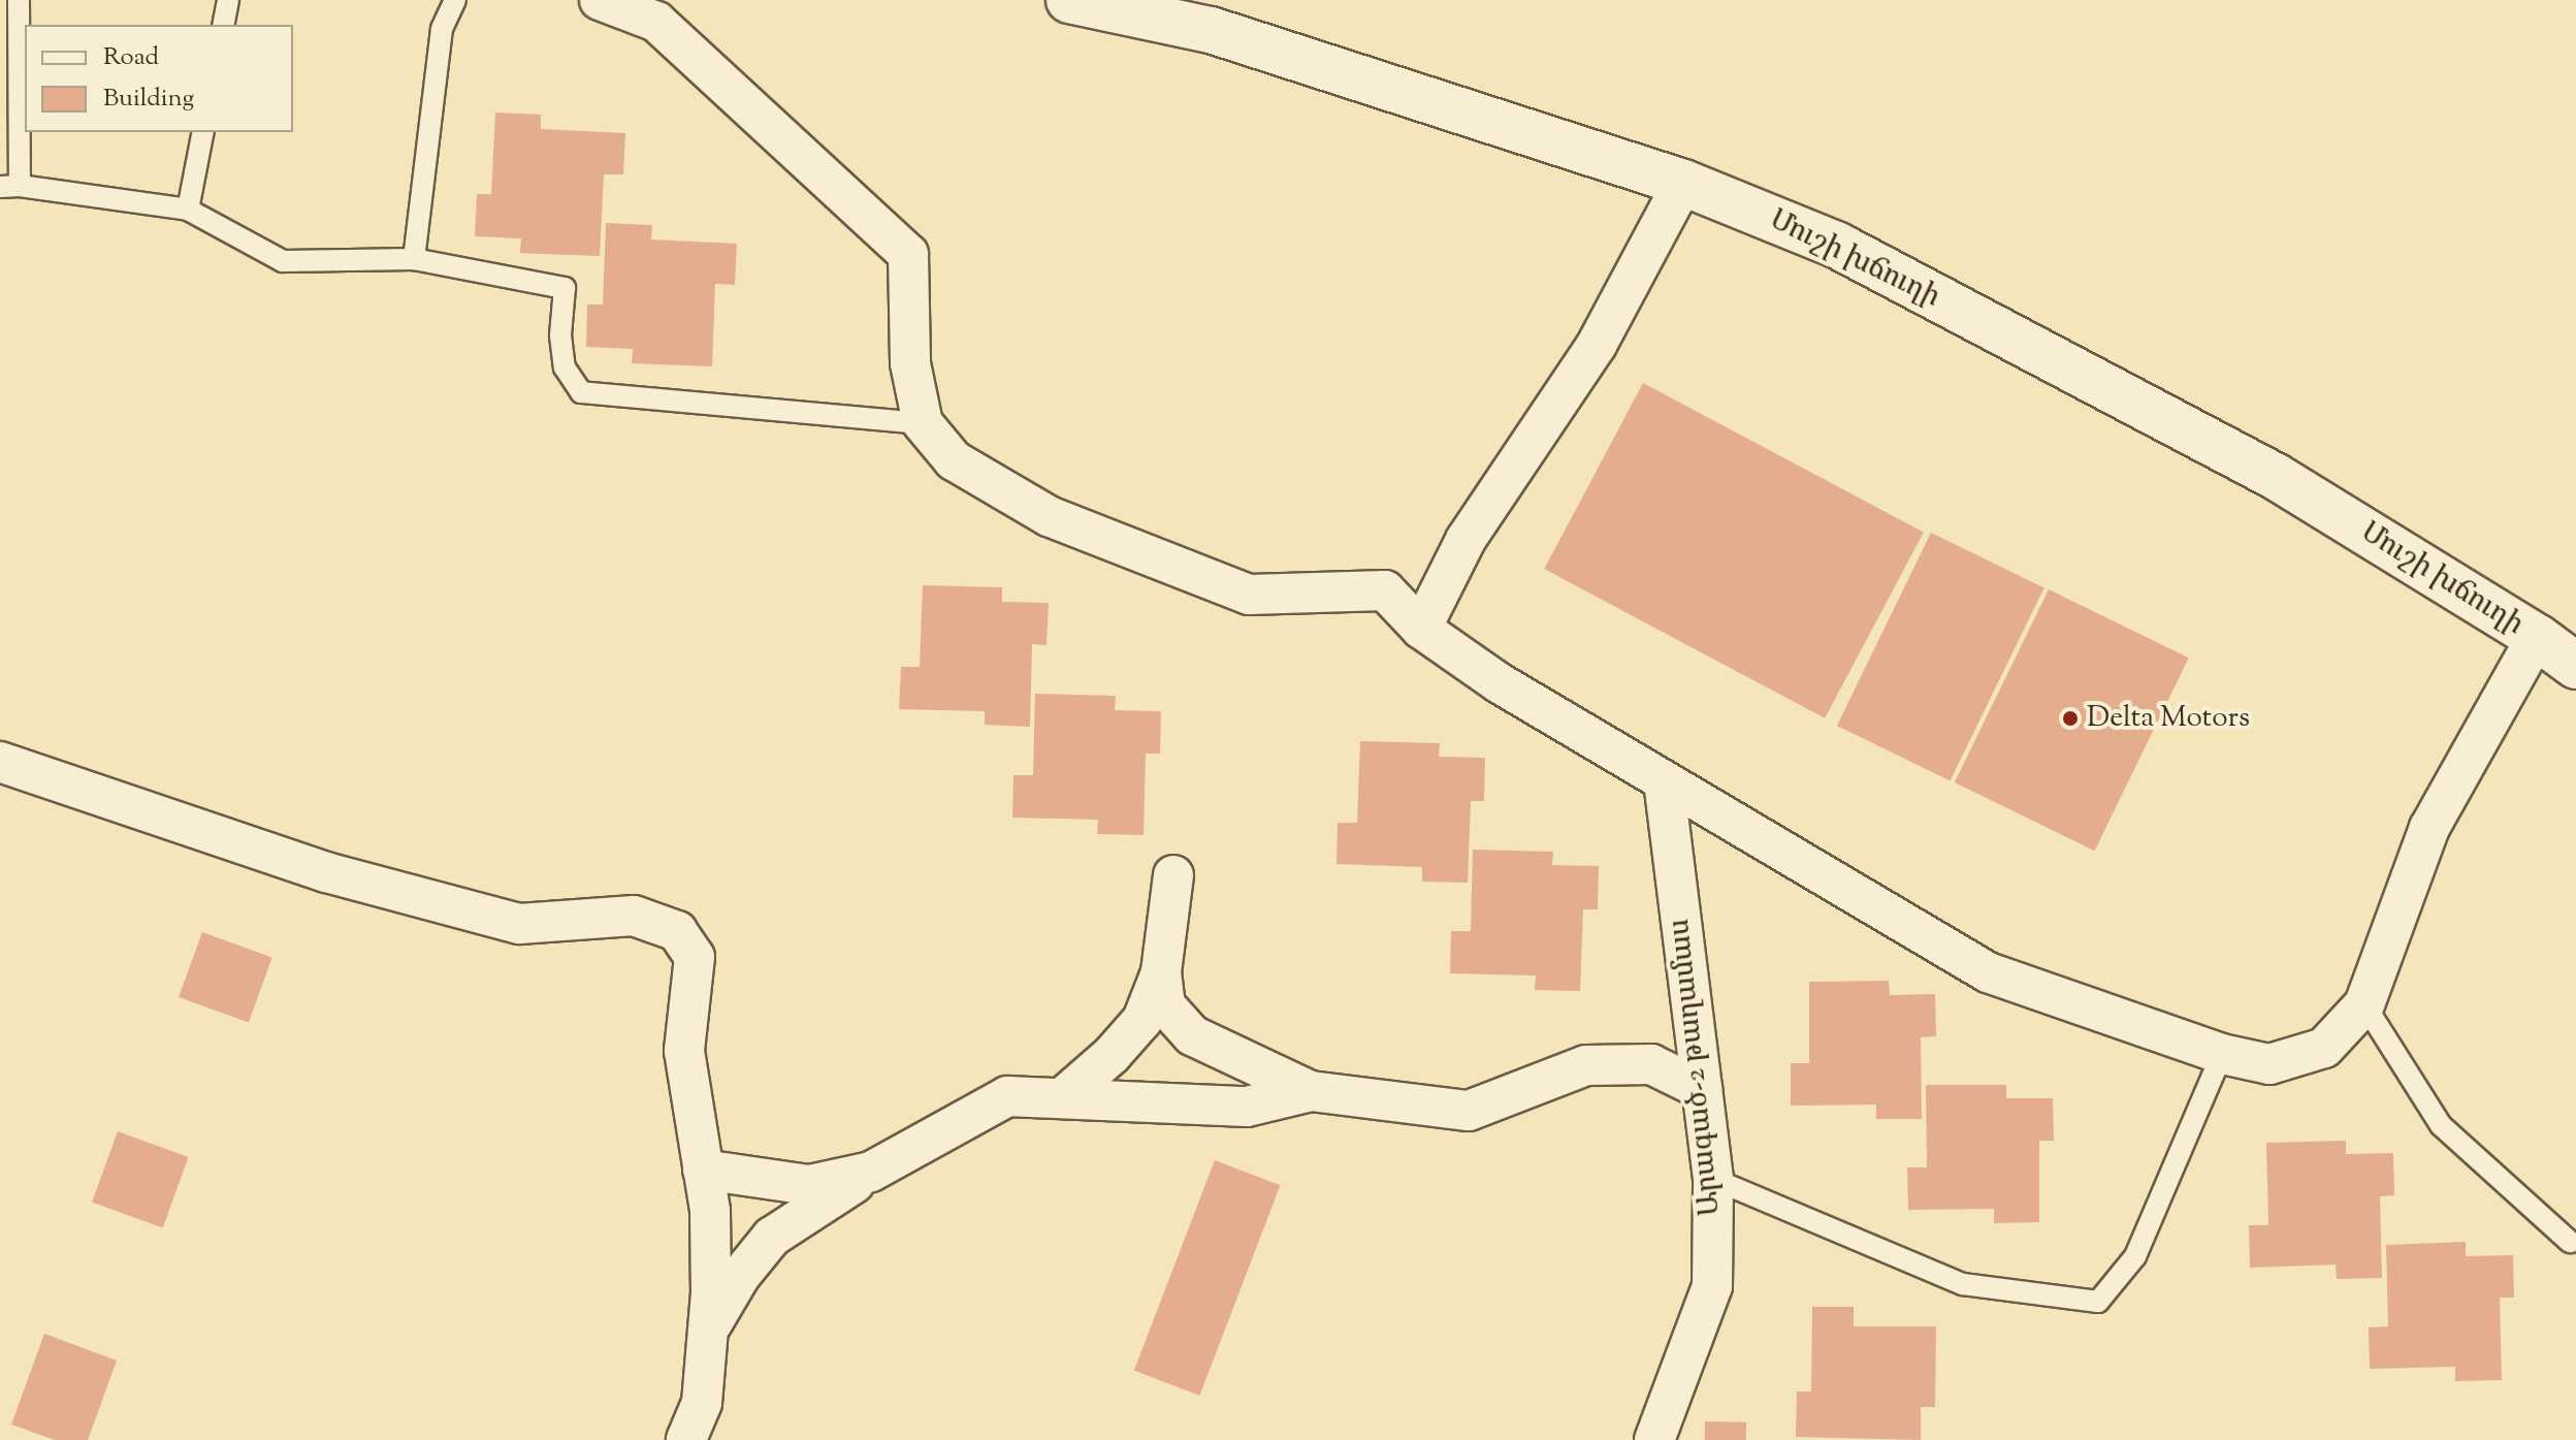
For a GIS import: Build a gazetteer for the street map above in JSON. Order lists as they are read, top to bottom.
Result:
{
  "streets": {
    "street": ["Մուշի խճուղի", "Արագած-2 թաղամաս"]
  },
  "places": ["Delta Motors"],
  "legend": ["Road", "Building"]
}
